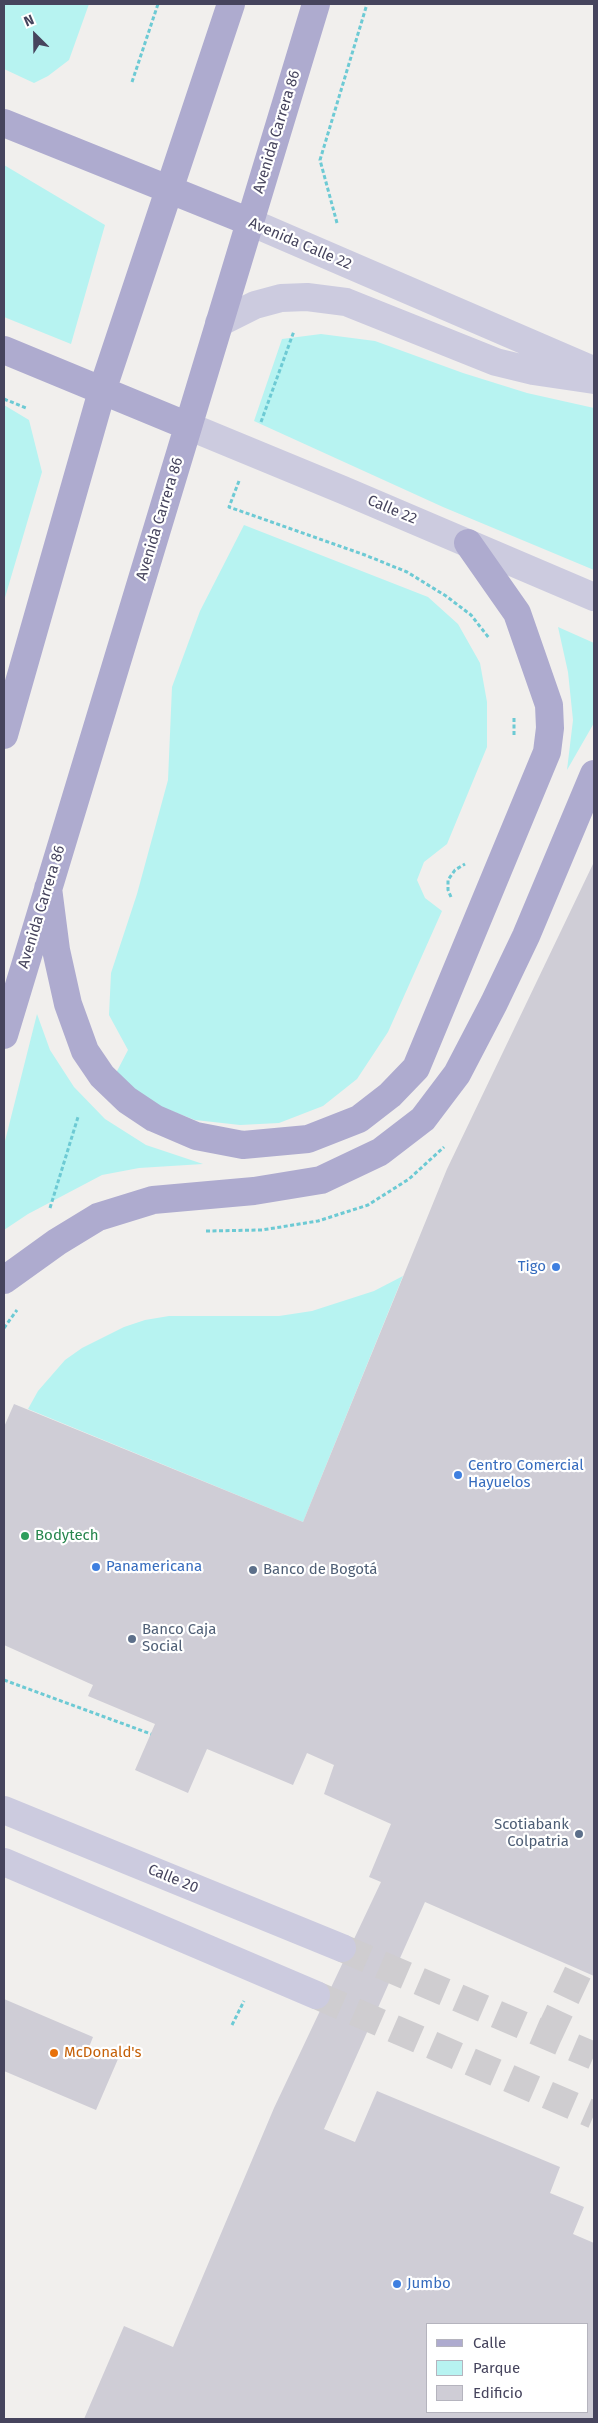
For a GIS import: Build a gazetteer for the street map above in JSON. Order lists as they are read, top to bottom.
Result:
{
  "streets": {
    "main road": ["Avenida Carrera 86", "Avenida Calle 22"],
    "street": ["Calle 22", "Calle 20"]
  },
  "crossings": [
    ["Avenida Carrera 86", "Avenida Calle 22"],
    ["Avenida Carrera 86", "Calle 22"]
  ],
  "places": [
    "Tigo",
    "Centro Comercial Hayuelos",
    "Bodytech",
    "Panamericana",
    "Banco de Bogotá",
    "Banco Caja Social",
    "Scotiabank Colpatria",
    "McDonald's",
    "Jumbo"
  ],
  "legend": ["Calle", "Parque", "Edificio"],
  "north": "top left"
}
